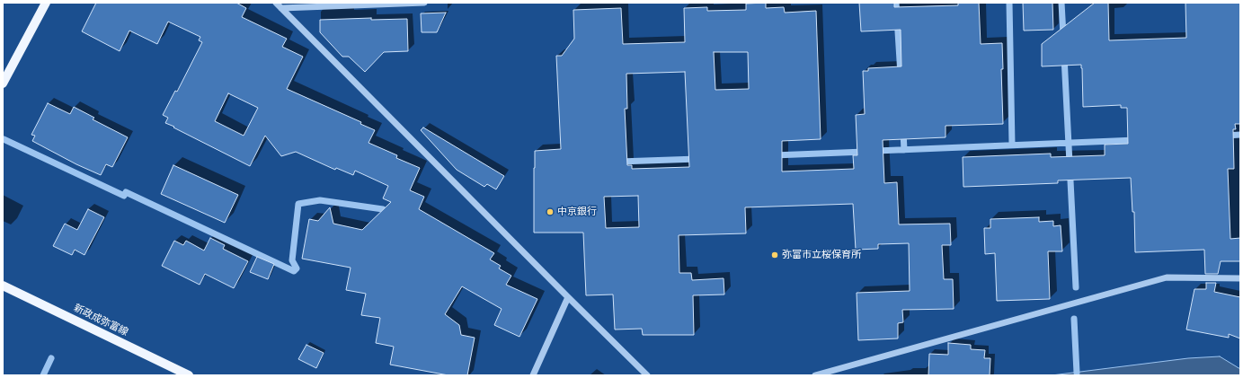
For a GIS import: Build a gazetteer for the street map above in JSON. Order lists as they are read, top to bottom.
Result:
{
  "streets": {
    "main road": ["新政成弥富線"]
  },
  "places": ["中京銀行", "弥富市立桜保育所"]
}
